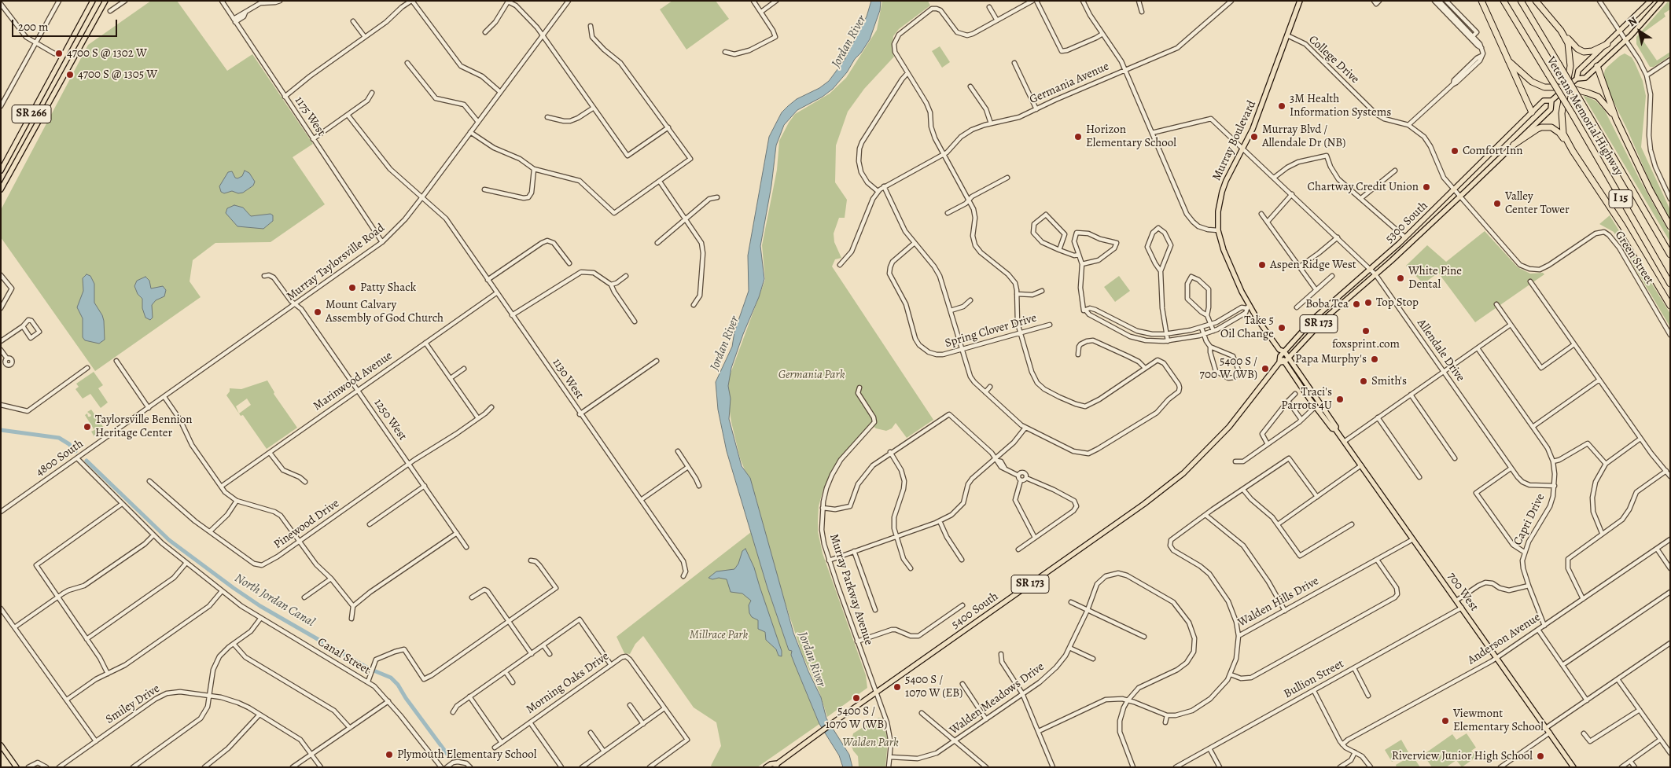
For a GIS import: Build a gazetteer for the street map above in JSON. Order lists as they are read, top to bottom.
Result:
{
  "streets": {
    "highway": ["Veterans Memorial Highway", "I 15"],
    "main road": [
      "SR 266",
      "Murray Boulevard",
      "5300 South",
      "SR 173",
      "700 West",
      "5400 South"
    ],
    "street": [
      "College Drive",
      "Germania Avenue",
      "1175 West",
      "Green Street",
      "Murray Taylorsville Road",
      "Spring Clover Drive",
      "Allendale Drive",
      "1130 West",
      "Marinwood Avenue",
      "1250 West",
      "4800 South",
      "Capri Drive",
      "Pinewood Drive",
      "Murray Parkway Avenue",
      "Walden Hills Drive",
      "Anderson Avenue",
      "Canal Street",
      "Bullion Street",
      "Morning Oaks Drive",
      "Walden Meadows Drive",
      "Smiley Drive"
    ]
  },
  "crossings": [
    ["College Drive", "Murray Boulevard"],
    ["College Drive", "5300 South"],
    ["College Drive", "Green Street"],
    ["1175 West", "Murray Taylorsville Road"],
    ["Murray Boulevard", "5300 South"],
    ["Murray Boulevard", "Allendale Drive"],
    ["Murray Boulevard", "700 West"],
    ["5300 South", "Green Street"],
    ["5300 South", "Allendale Drive"],
    ["5300 South", "700 West"],
    ["Murray Taylorsville Road", "1130 West"],
    ["Murray Taylorsville Road", "1250 West"],
    ["Murray Taylorsville Road", "4800 South"],
    ["Allendale Drive", "Capri Drive"],
    ["1130 West", "Marinwood Avenue"],
    ["Marinwood Avenue", "1250 West"],
    ["1250 West", "Pinewood Drive"],
    ["4800 South", "Canal Street"],
    ["Capri Drive", "Anderson Avenue"],
    ["Murray Parkway Avenue", "5400 South"],
    ["Murray Parkway Avenue", "Walden Meadows Drive"],
    ["700 West", "Walden Hills Drive"],
    ["700 West", "Anderson Avenue"],
    ["700 West", "Bullion Street"],
    ["Walden Hills Drive", "Walden Meadows Drive"]
  ],
  "water": ["Jordan River", "North Jordan Canal"],
  "parks": ["Germania Park", "Millrace Park", "Walden Park"],
  "places": [
    "4700 S @ 1302 W",
    "4700 S @ 1305 W",
    "3M Health Information Systems",
    "Horizon Elementary School",
    "Murray Blvd / Allendale Dr (NB)",
    "Comfort Inn",
    "Chartway Credit Union",
    "Valley Center Tower",
    "Aspen Ridge West",
    "White Pine Dental",
    "Patty Shack",
    "Top Stop",
    "Boba Tea",
    "Mount Calvary Assembly of God Church",
    "Take 5 Oil Change",
    "foxsprint.com",
    "Papa Murphy's",
    "5400 S / 700 W (WB)",
    "Smith's",
    "Traci's Parrots 4U",
    "Taylorsville Bennion Heritage Center",
    "5400 S / 1070 W (EB)",
    "5400 S / 1070 W (WB)",
    "Viewmont Elementary School",
    "Plymouth Elementary School",
    "Riverview Junior High School"
  ],
  "scale_bar": "200 m",
  "north": "top left"
}
